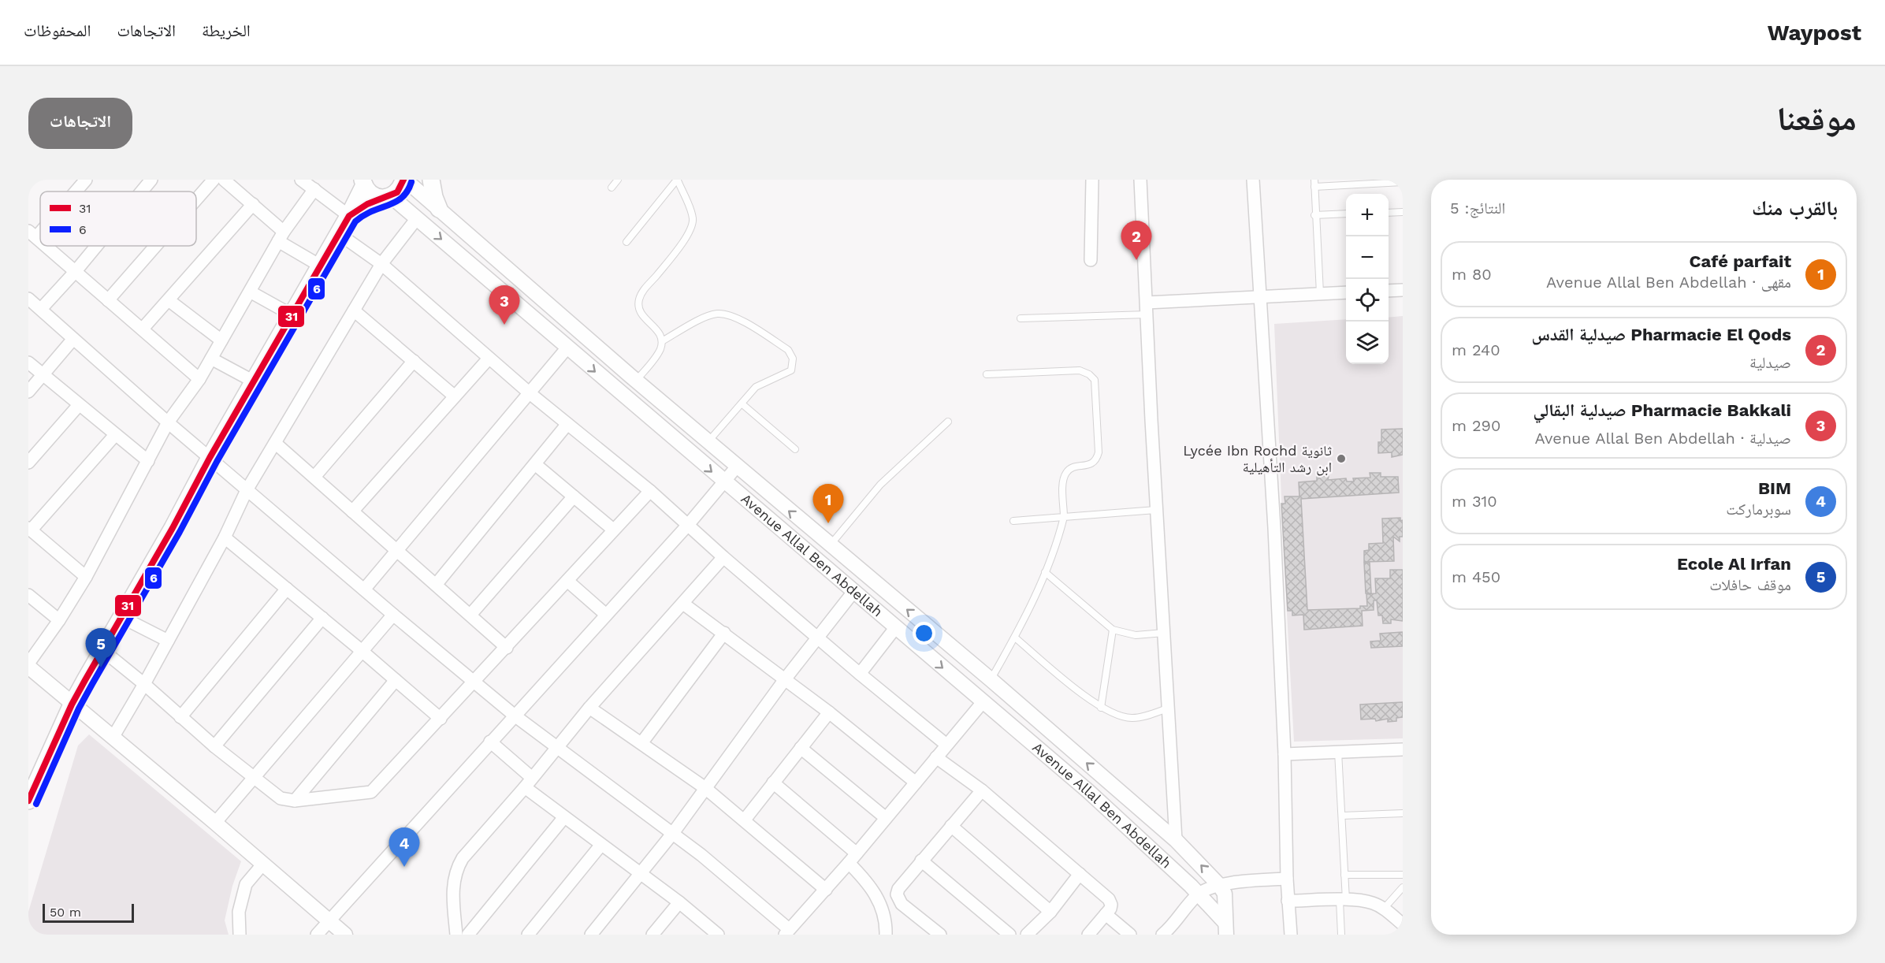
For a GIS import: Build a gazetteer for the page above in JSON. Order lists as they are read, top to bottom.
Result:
{
  "streets": {
    "street": ["Avenue Allal Ben Abdellah"]
  },
  "places": ["Lycée Ibn Rochd ثانوية ابن رشد التأهيلية"],
  "lines": ["transit line 31", "transit line 6"],
  "legend": ["31", "6"],
  "scale_bar": "50 m",
  "page": {
    "header": "Waypost",
    "nav": ["الخريطة", "الاتجاهات", "المحفوظات"],
    "title": "موقعنا",
    "buttons": "الاتجاهات",
    "heading": ["بالقرب منك", "النتائج: 5"],
    "map_buttons": ["+", "−"],
    "pins": [
      "2",
      "3",
      "1",
      "5",
      "4"
    ],
    "list": [
      {
        "mark": "1",
        "name": "Café parfait",
        "note": "مقهى · Avenue Allal Ben Abdellah",
        "value": "80 m"
      },
      {
        "mark": "2",
        "name": "Pharmacie El Qods صيدلية القدس",
        "note": "صيدلية",
        "value": "240 m"
      },
      {
        "mark": "3",
        "name": "Pharmacie Bakkali صيدلية البقالي",
        "note": "صيدلية · Avenue Allal Ben Abdellah",
        "value": "290 m"
      },
      {
        "mark": "4",
        "name": "BIM",
        "note": "سوبرماركت",
        "value": "310 m"
      },
      {
        "mark": "5",
        "name": "Ecole Al Irfan",
        "note": "موقف حافلات",
        "value": "450 m"
      }
    ],
    "scale": "50 m"
  }
}
